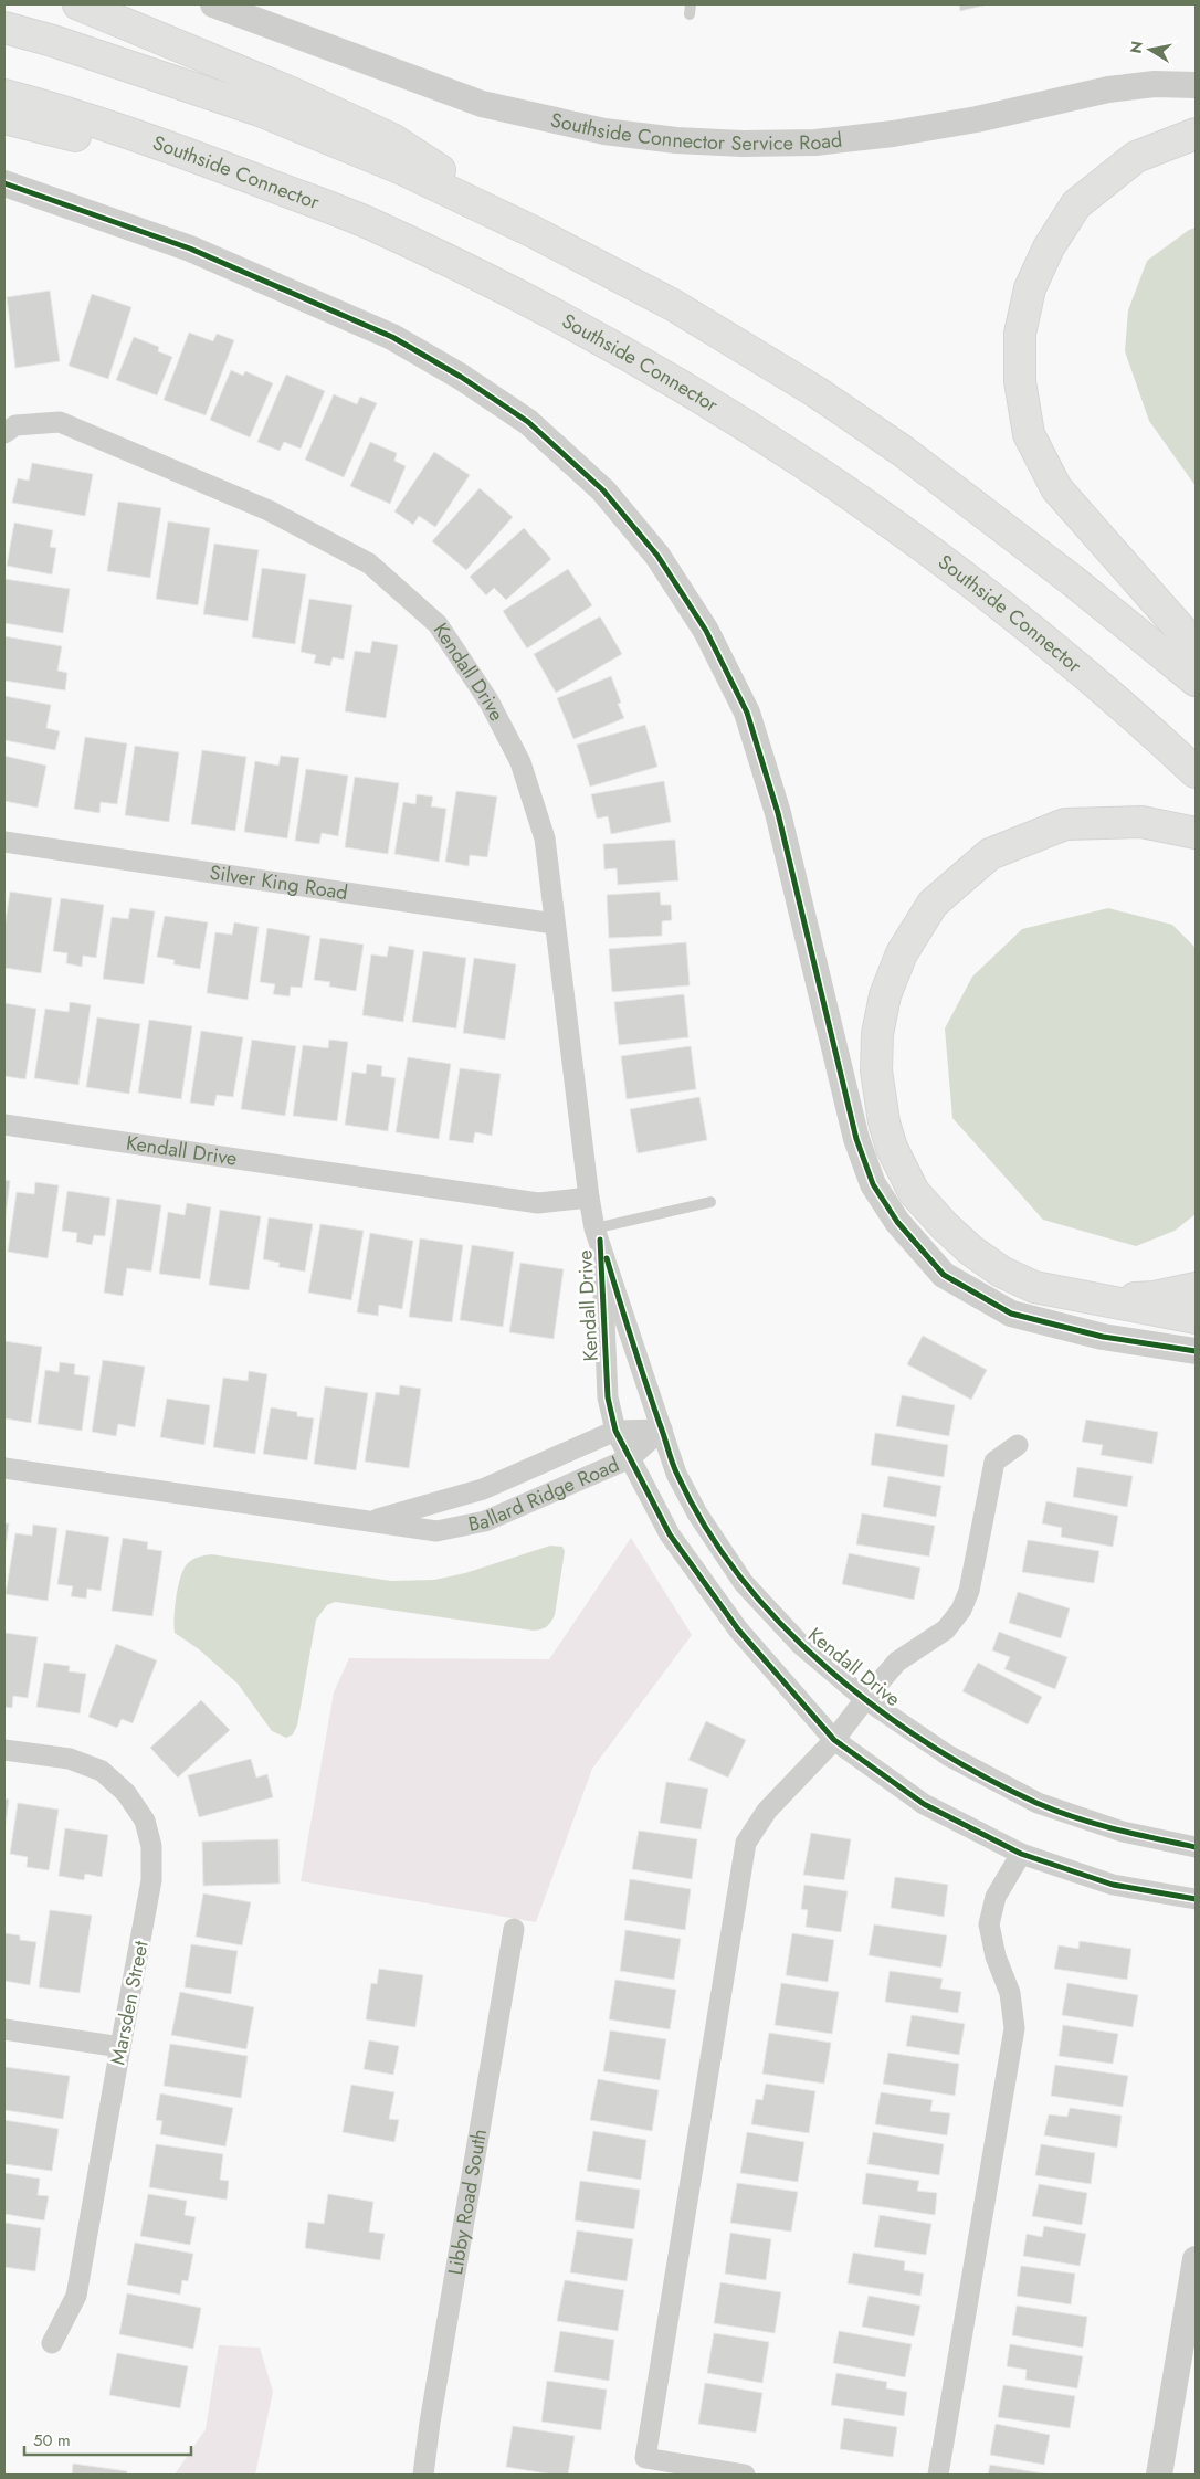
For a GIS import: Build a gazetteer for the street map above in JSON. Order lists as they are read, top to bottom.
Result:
{
  "streets": {
    "highway": ["Southside Connector"],
    "street": [
      "Southside Connector Service Road",
      "Kendall Drive",
      "Silver King Road",
      "Ballard Ridge Road",
      "Marsden Street",
      "Libby Road South"
    ]
  },
  "crossings": [
    ["Kendall Drive", "Silver King Road"],
    ["Kendall Drive", "Ballard Ridge Road"]
  ],
  "scale_bar": "50 m",
  "north": "left"
}
